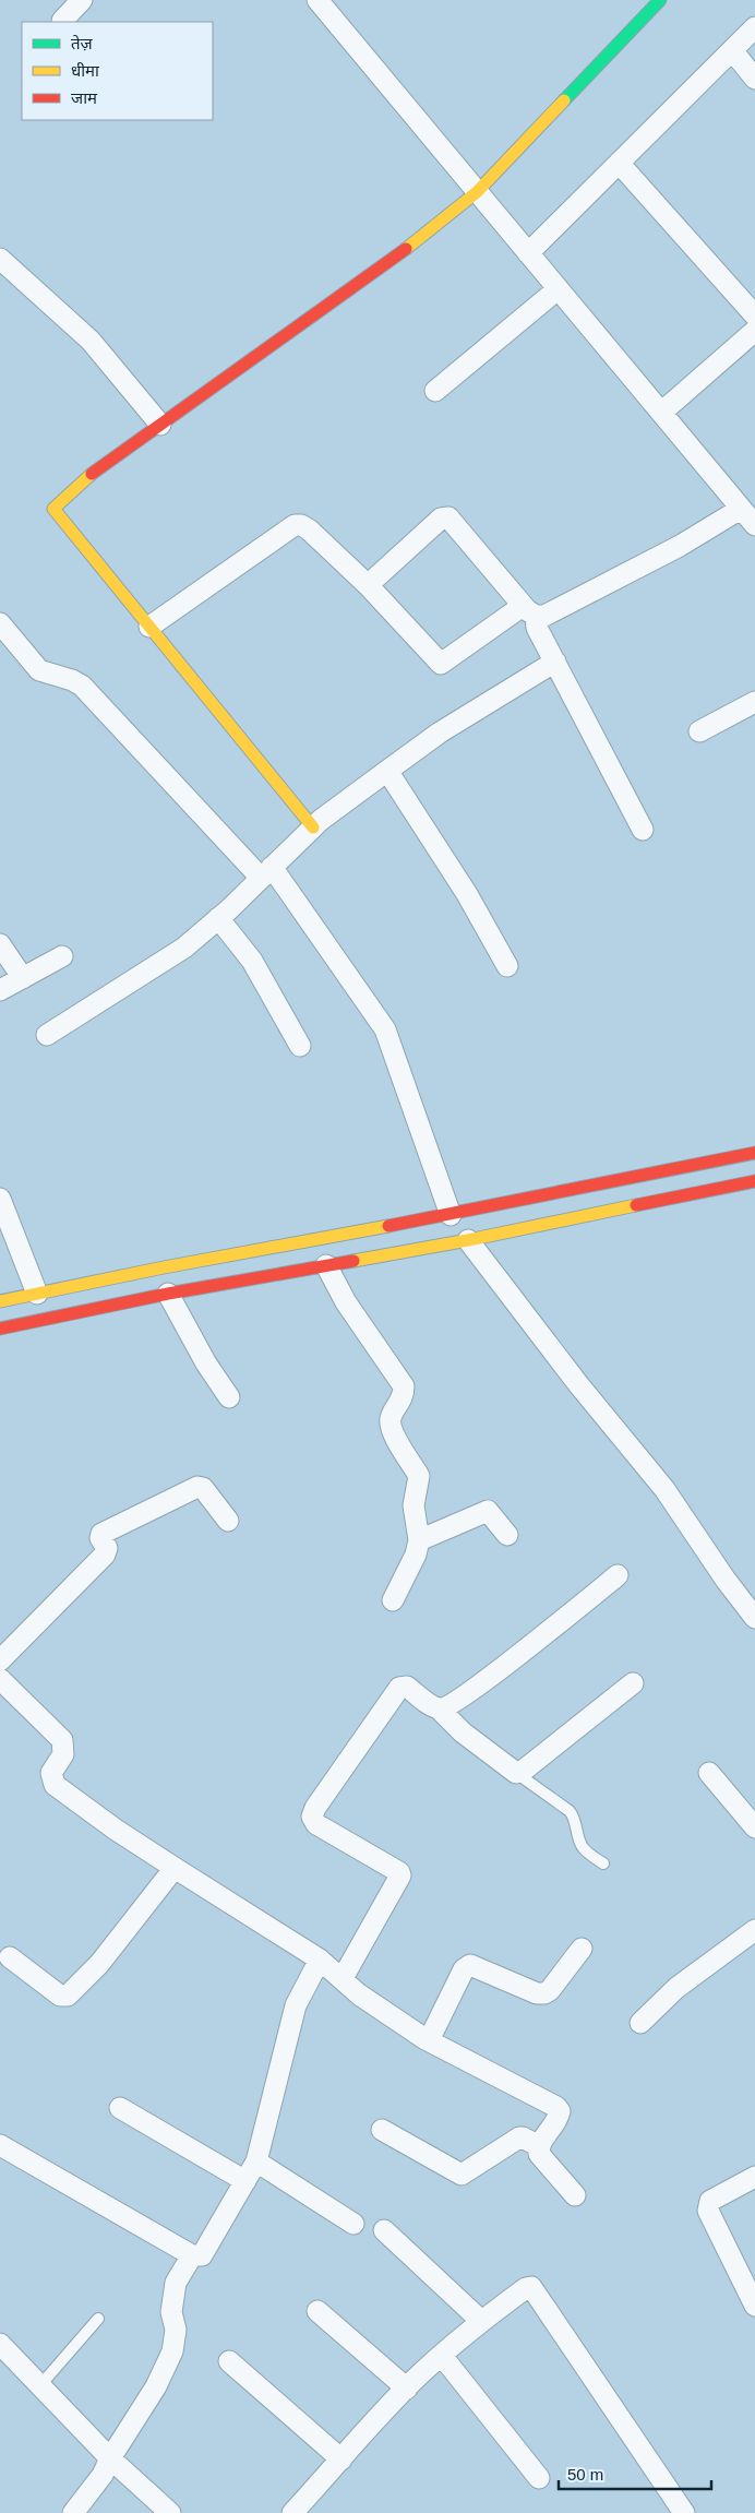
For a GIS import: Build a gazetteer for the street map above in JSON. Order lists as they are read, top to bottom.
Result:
{
  "legend": ["तेज़", "धीमा", "जाम"],
  "scale_bar": "50 m"
}
